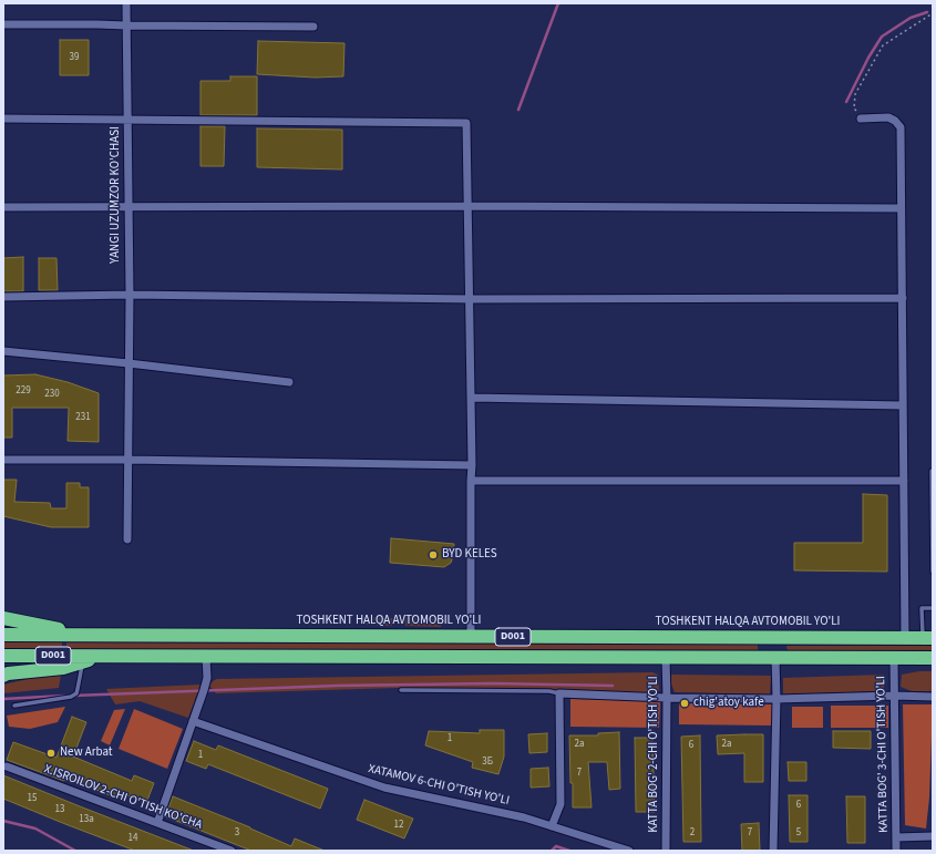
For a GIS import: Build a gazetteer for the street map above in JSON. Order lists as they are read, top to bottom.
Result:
{
  "streets": {
    "highway": ["TOSHKENT HALQA AVTOMOBIL YO'LI", "D001"],
    "street": [
      "YANGI UZUMZOR KO'CHASI",
      "KATTA BOG' 2-CHI O'TISH YO'LI",
      "KATTA BOG' 3-CHI O'TISH YO'LI",
      "XATAMOV 6-CHI O'TISH YO'LI",
      "X.ISROILOV 2-CHI O'TISH KO'CHA"
    ]
  },
  "crossings": [
    ["D001", "KATTA BOG' 2-CHI O'TISH YO'LI"],
    ["D001", "KATTA BOG' 3-CHI O'TISH YO'LI"]
  ],
  "places": ["BYD KELES", "chig'atoy kafe", "New Arbat"],
  "house_numbers": [
    "39",
    "229",
    "230",
    "231",
    "1",
    "2а",
    "2а",
    "6",
    "1",
    "3Б",
    "7",
    "15",
    "6",
    "13",
    "13a",
    "12",
    "3",
    "2",
    "7",
    "5",
    "14"
  ]
}
